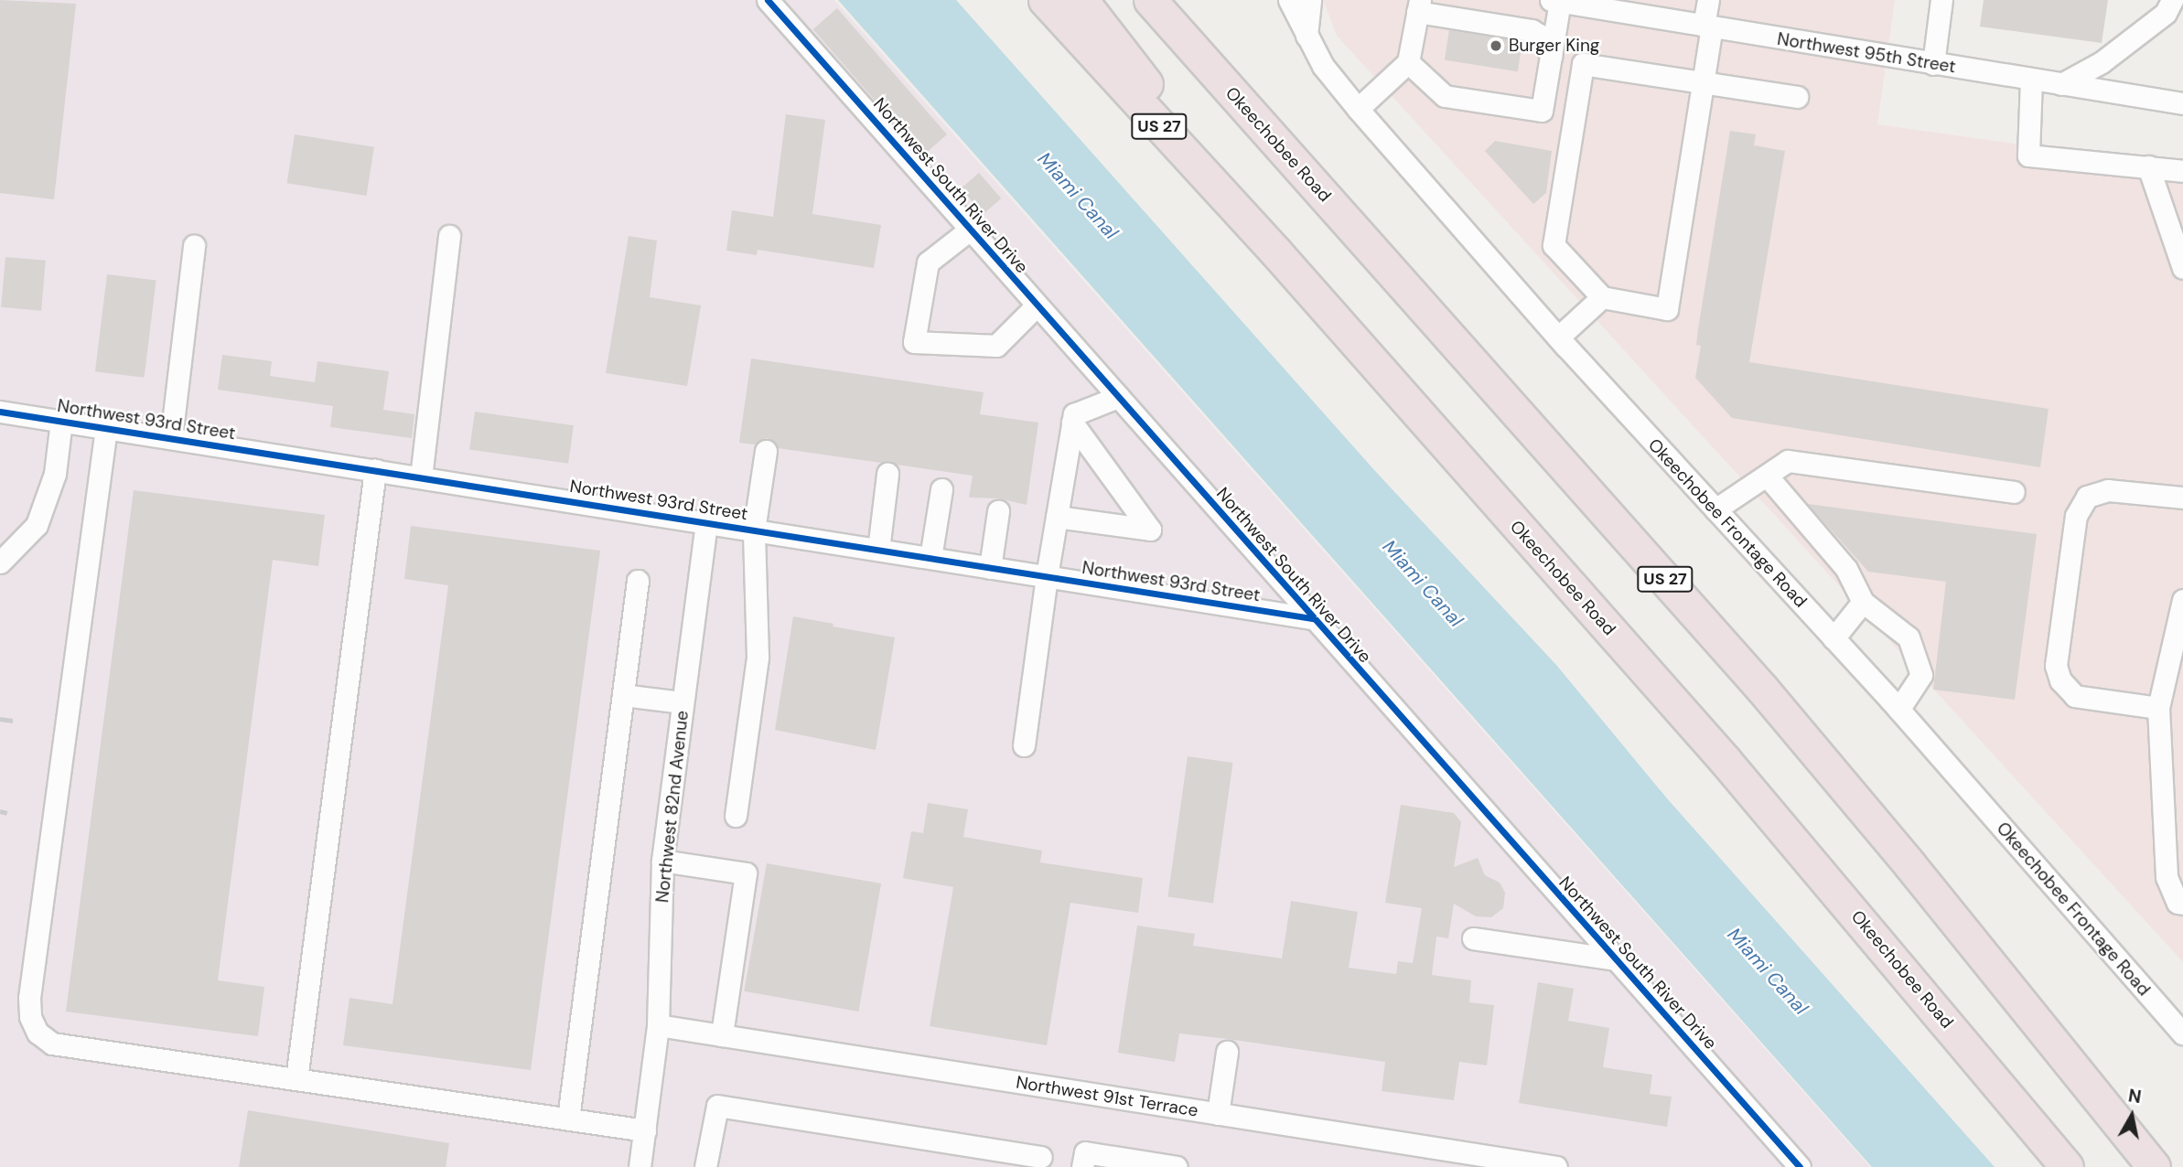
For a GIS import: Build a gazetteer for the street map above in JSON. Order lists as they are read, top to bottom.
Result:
{
  "streets": {
    "highway": ["US 27", "Okeechobee Road"],
    "street": [
      "Northwest 95th Street",
      "Northwest South River Drive",
      "Northwest 93rd Street",
      "Okeechobee Frontage Road",
      "Northwest 82nd Avenue",
      "Northwest 91st Terrace"
    ]
  },
  "crossings": [
    ["Northwest South River Drive", "Northwest 93rd Street"],
    ["Northwest 93rd Street", "Northwest 82nd Avenue"],
    ["Northwest 82nd Avenue", "Northwest 91st Terrace"]
  ],
  "water": ["Miami Canal"],
  "places": ["Burger King"],
  "north": "top"
}
